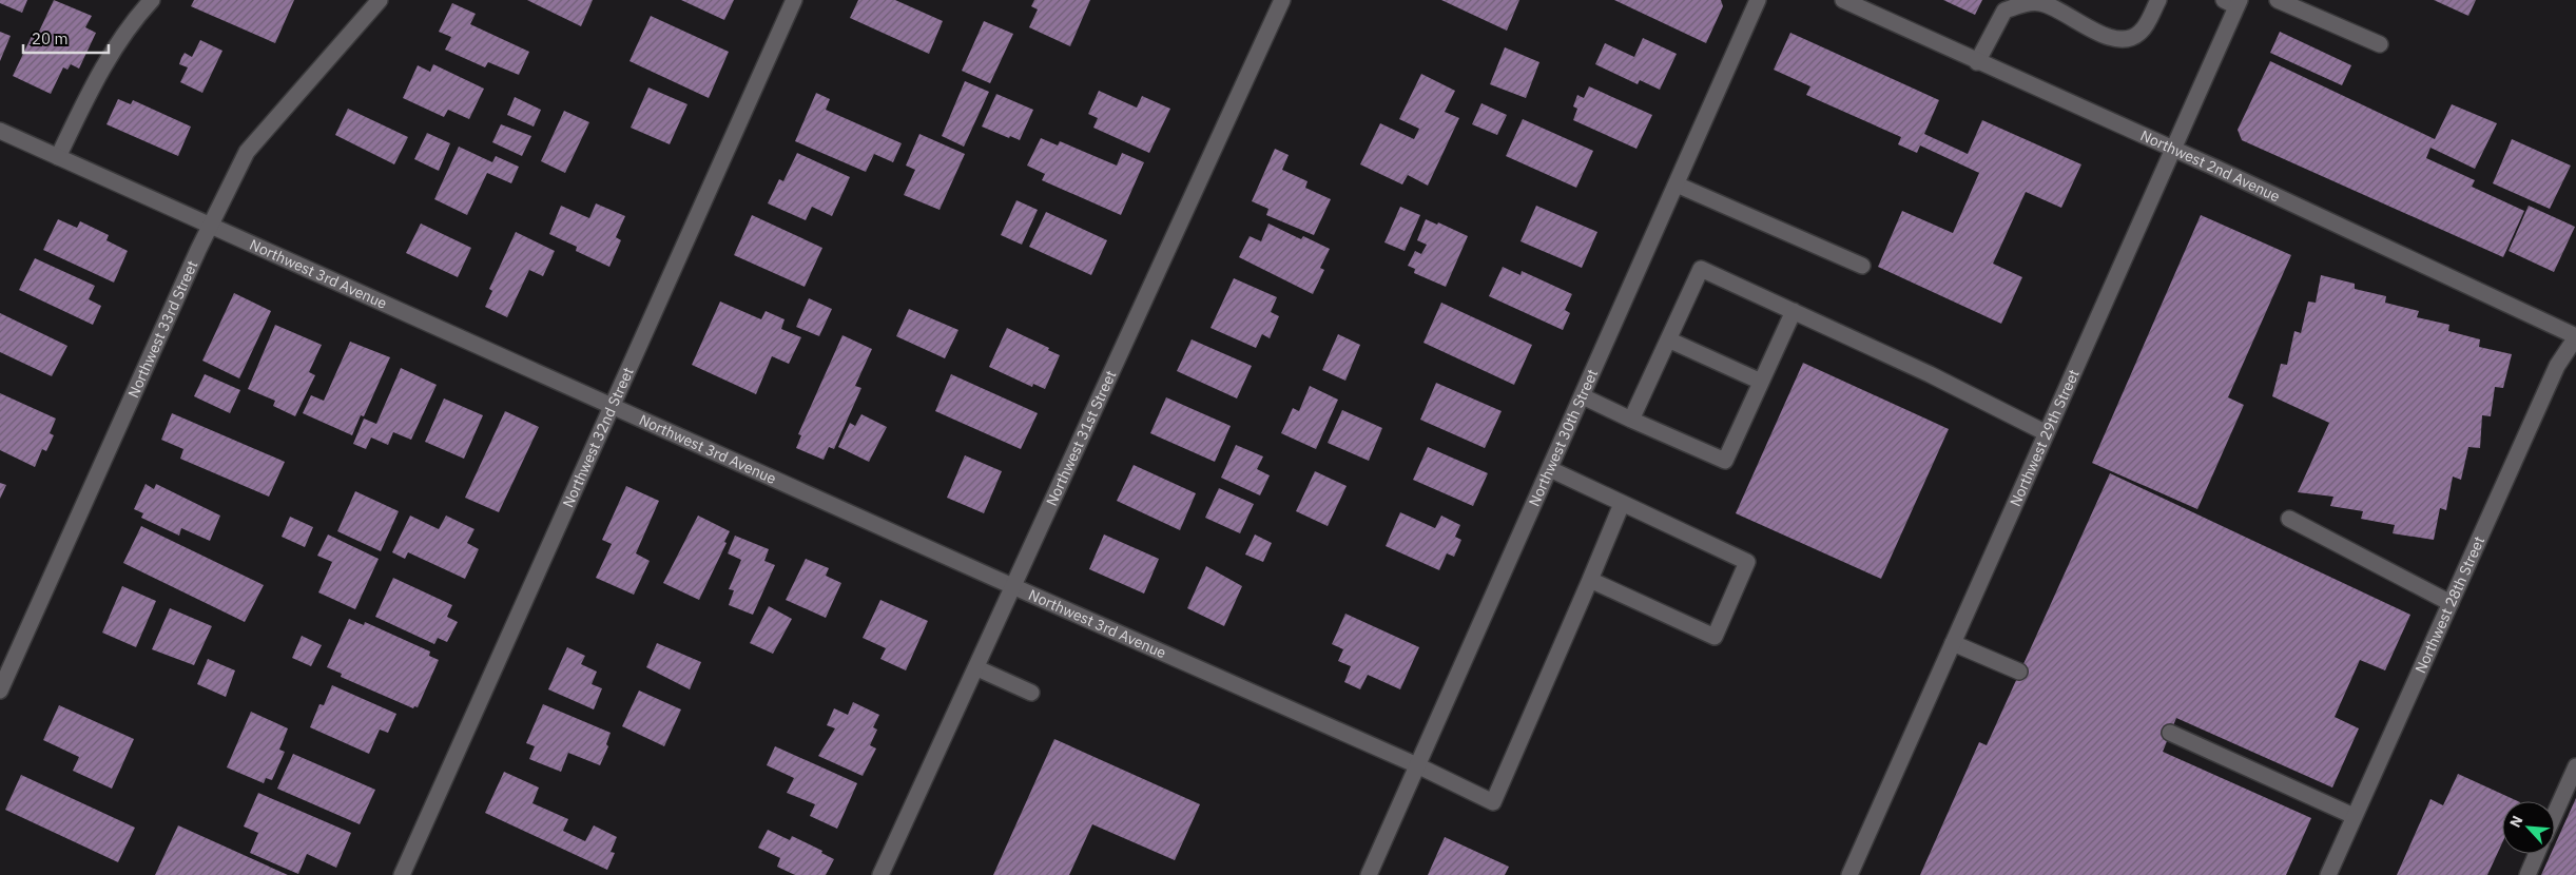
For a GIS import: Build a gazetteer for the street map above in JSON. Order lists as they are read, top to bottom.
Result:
{
  "streets": {
    "street": [
      "Northwest 2nd Avenue",
      "Northwest 3rd Avenue",
      "Northwest 33rd Street",
      "Northwest 29th Street",
      "Northwest 32nd Street",
      "Northwest 31st Street",
      "Northwest 30th Street",
      "Northwest 28th Street"
    ]
  },
  "crossings": [
    ["Northwest 2nd Avenue", "Northwest 29th Street"],
    ["Northwest 2nd Avenue", "Northwest 28th Street"],
    ["Northwest 3rd Avenue", "Northwest 33rd Street"],
    ["Northwest 3rd Avenue", "Northwest 32nd Street"],
    ["Northwest 3rd Avenue", "Northwest 31st Street"],
    ["Northwest 3rd Avenue", "Northwest 30th Street"]
  ],
  "scale_bar": "20 m",
  "north": "top left"
}
